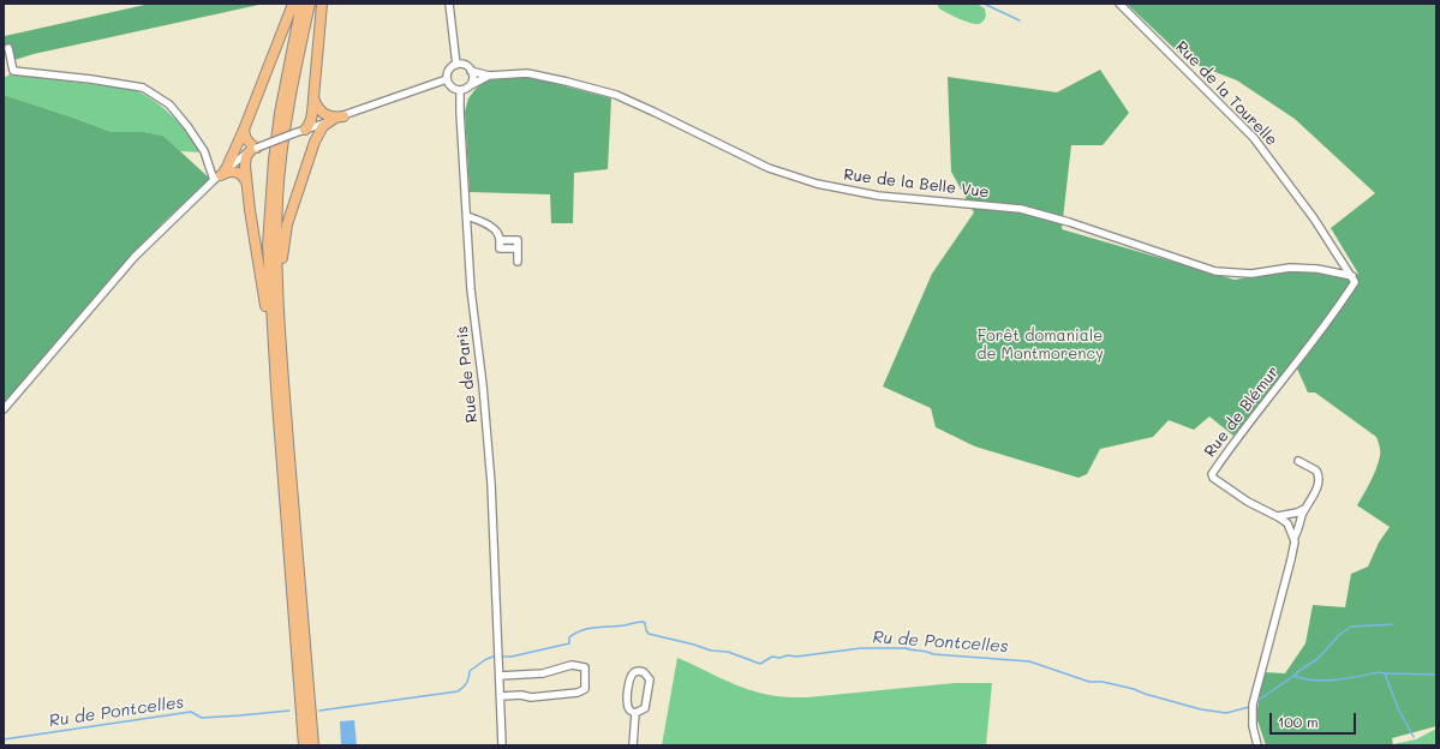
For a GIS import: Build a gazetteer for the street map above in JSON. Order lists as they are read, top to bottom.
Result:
{
  "streets": {
    "street": [
      "Rue de la Tourelle",
      "Rue de la Belle Vue",
      "Rue de Paris",
      "Rue de Blémur"
    ]
  },
  "crossings": [
    ["Rue de la Tourelle", "Rue de la Belle Vue"],
    ["Rue de la Tourelle", "Rue de Blémur"],
    ["Rue de la Belle Vue", "Rue de Paris"],
    ["Rue de la Belle Vue", "Rue de Blémur"]
  ],
  "water": ["Ru de Pontcelles"],
  "parks": ["Forêt domaniale de Montmorency"],
  "scale_bar": "100 m"
}
